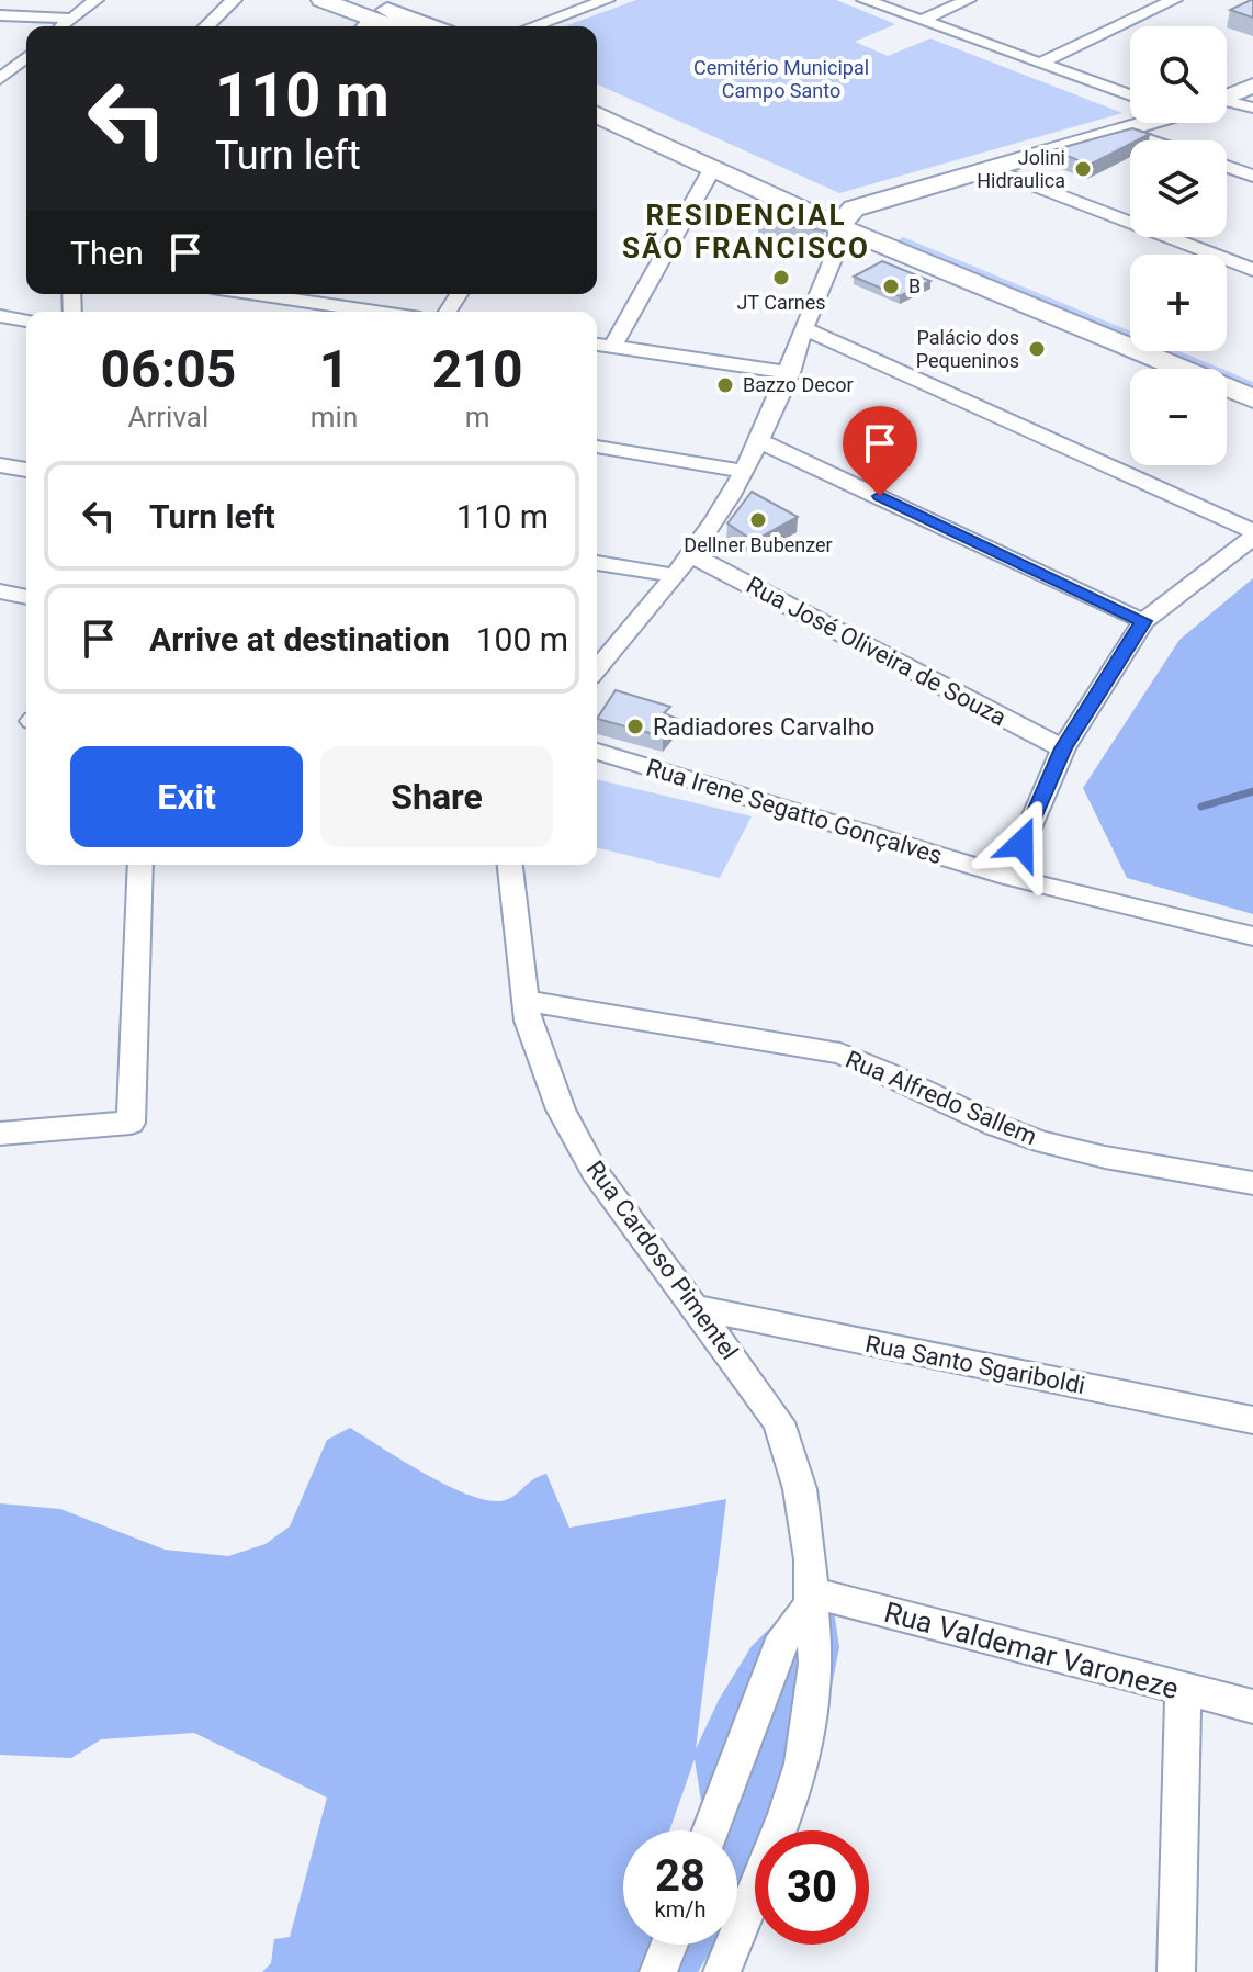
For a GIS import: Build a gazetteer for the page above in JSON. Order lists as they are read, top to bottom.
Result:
{
  "streets": {
    "street": [
      "Rua José Oliveira de Souza",
      "Rua Irene Segatto Gonçalves",
      "Rua Alfredo Sallem",
      "Rua Cardoso Pimentel",
      "Rua Santo Sgariboldi",
      "Rua Valdemar Varoneze"
    ]
  },
  "crossings": [
    ["Rua Alfredo Sallem", "Rua Cardoso Pimentel"],
    ["Rua Cardoso Pimentel", "Rua Santo Sgariboldi"],
    ["Rua Cardoso Pimentel", "Rua Valdemar Varoneze"]
  ],
  "districts": ["RESIDENCIAL SÃO FRANCISCO"],
  "parks": ["Cemitério Municipal Campo Santo"],
  "places": [
    "Jolini Hidraulica",
    "JT Carnes",
    "B",
    "Palácio dos Pequeninos",
    "Bazzo Decor",
    "Dellner Bubenzer",
    "Radiadores Carvalho"
  ],
  "page": {
    "map_buttons": ["+", "−"],
    "turn": ["110 m", "Turn left"],
    "then": "Then",
    "eta": [
      "06:05",
      "Arrival",
      "1",
      "min",
      "210",
      "m"
    ],
    "list": [
      {
        "name": "Turn left",
        "value": "110 m"
      },
      {
        "name": "Arrive at destination",
        "value": "100 m"
      }
    ],
    "buttons": ["Exit", "Share"],
    "speed": "28 km/h",
    "limit": "30"
  }
}
